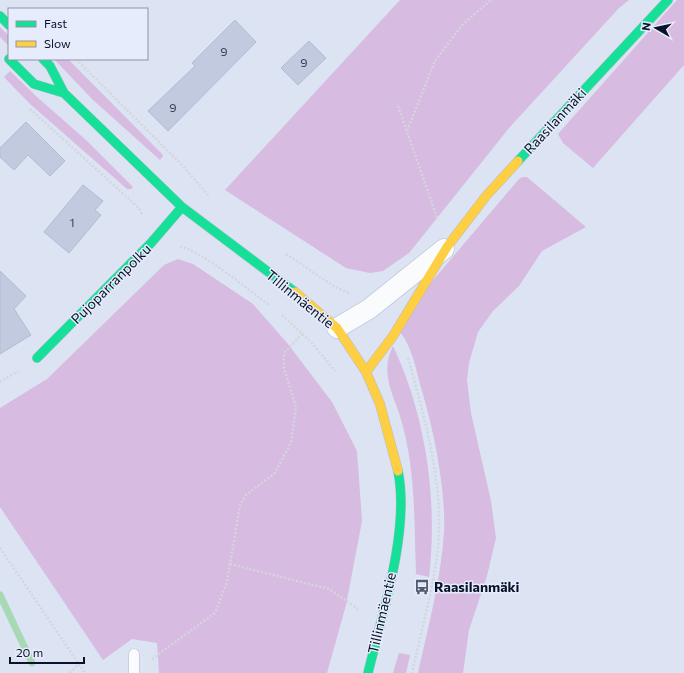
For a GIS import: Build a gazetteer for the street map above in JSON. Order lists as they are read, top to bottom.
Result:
{
  "streets": {
    "street": ["Raasilanmäki", "Pujoparranpolku", "Tillinmäentie"]
  },
  "crossings": [
    ["Raasilanmäki", "Tillinmäentie"],
    ["Pujoparranpolku", "Tillinmäentie"]
  ],
  "places": {
    "bus stop": ["Raasilanmäki"]
  },
  "house_numbers": [
    "9",
    "9",
    "9",
    "1"
  ],
  "legend": ["Fast", "Slow"],
  "scale_bar": "20 m",
  "north": "left"
}
